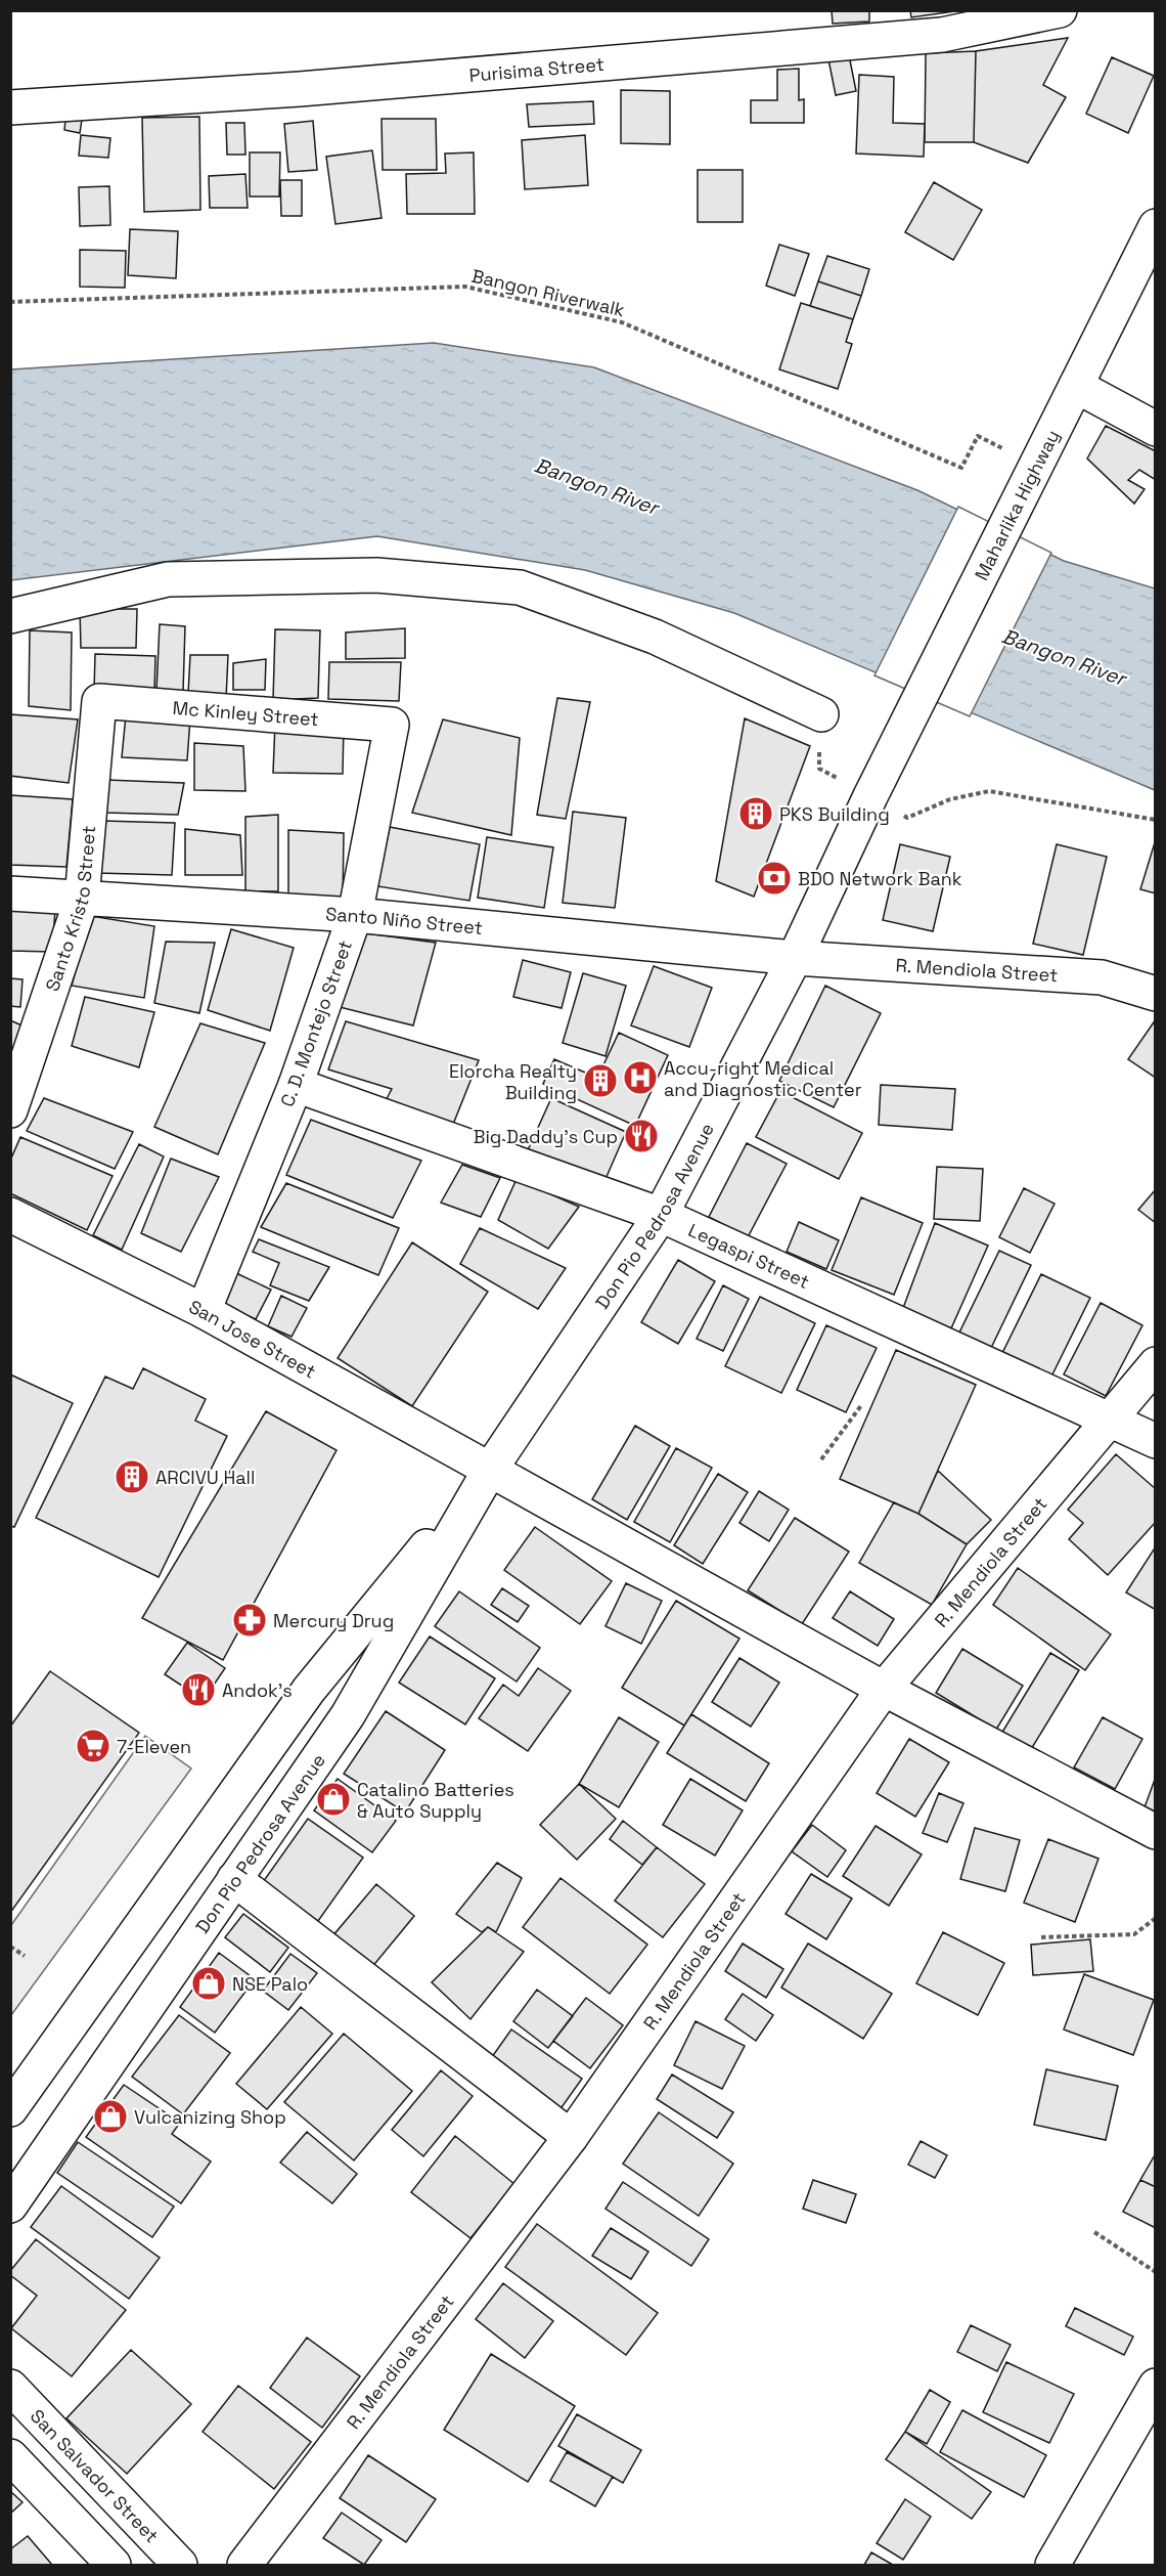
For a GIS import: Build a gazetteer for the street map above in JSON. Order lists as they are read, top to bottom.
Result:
{
  "streets": {
    "main road": [
      "Purisima Street",
      "Maharlika Highway",
      "Mc Kinley Street",
      "Santo Kristo Street",
      "Santo Niño Street",
      "R. Mendiola Street",
      "C. D. Montejo Street",
      "Don Pio Pedrosa Avenue",
      "Legaspi Street",
      "San Jose Street",
      "San Salvador Street"
    ],
    "path": ["Bangon Riverwalk"]
  },
  "crossings": [
    ["Maharlika Highway", "Don Pio Pedrosa Avenue"],
    ["Mc Kinley Street", "Santo Kristo Street"],
    ["Mc Kinley Street", "C. D. Montejo Street"],
    ["Santo Kristo Street", "Santo Niño Street"],
    ["Santo Niño Street", "R. Mendiola Street"],
    ["Santo Niño Street", "C. D. Montejo Street"],
    ["Santo Niño Street", "Don Pio Pedrosa Avenue"],
    ["R. Mendiola Street", "Don Pio Pedrosa Avenue"],
    ["R. Mendiola Street", "Legaspi Street"],
    ["R. Mendiola Street", "San Jose Street"],
    ["C. D. Montejo Street", "Legaspi Street"],
    ["C. D. Montejo Street", "San Jose Street"],
    ["Don Pio Pedrosa Avenue", "Legaspi Street"],
    ["Don Pio Pedrosa Avenue", "San Jose Street"]
  ],
  "water": ["Bangon River"],
  "places": {
    "building": ["PKS Building", "Elorcha Realty Building", "ARCIVU Hall"],
    "bank": ["BDO Network Bank"],
    "hospital": ["Accu-right Medical and Diagnostic Center"],
    "restaurant": ["Big Daddy's Cup", "Andok's"],
    "pharmacy": ["Mercury Drug"],
    "supermarket": ["7-Eleven"],
    "shop": ["Catalino Batteries & Auto Supply", "NSE Palo", "Vulcanizing Shop"]
  }
}
